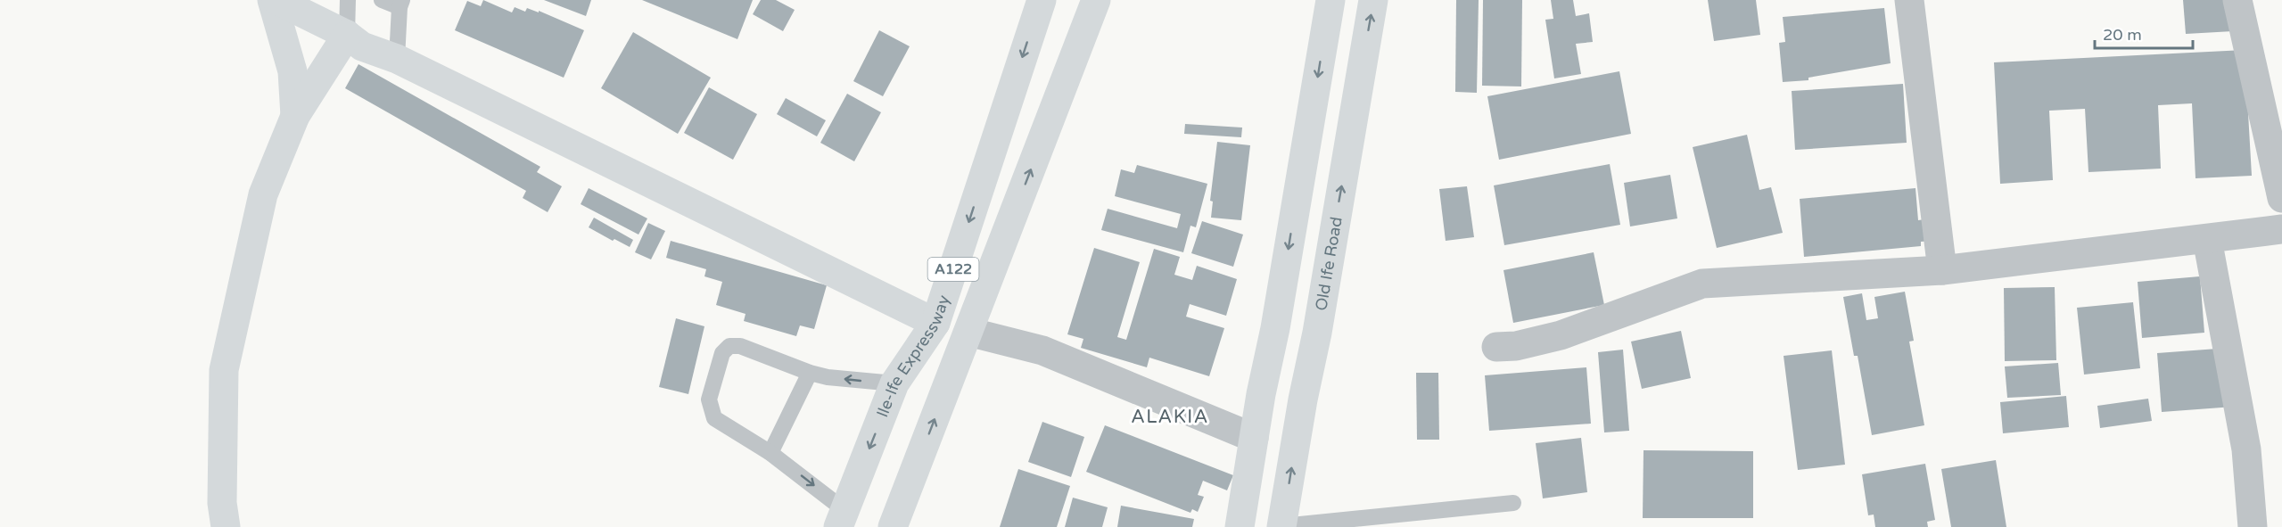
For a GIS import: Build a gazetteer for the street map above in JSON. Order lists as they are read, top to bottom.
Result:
{
  "streets": {
    "main road": ["Old Ife Road", "A122", "Ile-Ife Expressway"]
  },
  "districts": ["ALAKIA"],
  "scale_bar": "20 m"
}
